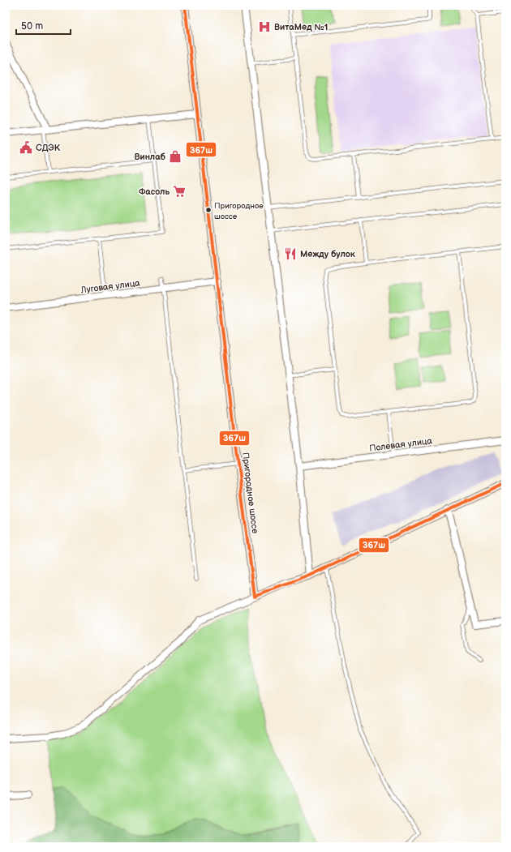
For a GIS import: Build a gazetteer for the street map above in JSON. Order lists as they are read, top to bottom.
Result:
{
  "streets": {
    "street": ["Луговая улица", "Полевая улица", "Пригородное шоссе"]
  },
  "crossings": [
    ["Луговая улица", "Пригородное шоссе"]
  ],
  "places": {
    "hospital": ["ВитаМед №1"],
    "public building": ["СДЭК"],
    "shop": ["Винлаб"],
    "supermarket": ["Фасоль"],
    "other": ["Пригородное шоссе"],
    "restaurant": ["Между булок"]
  },
  "lines": ["transit line 367ш"],
  "scale_bar": "50 m"
}
